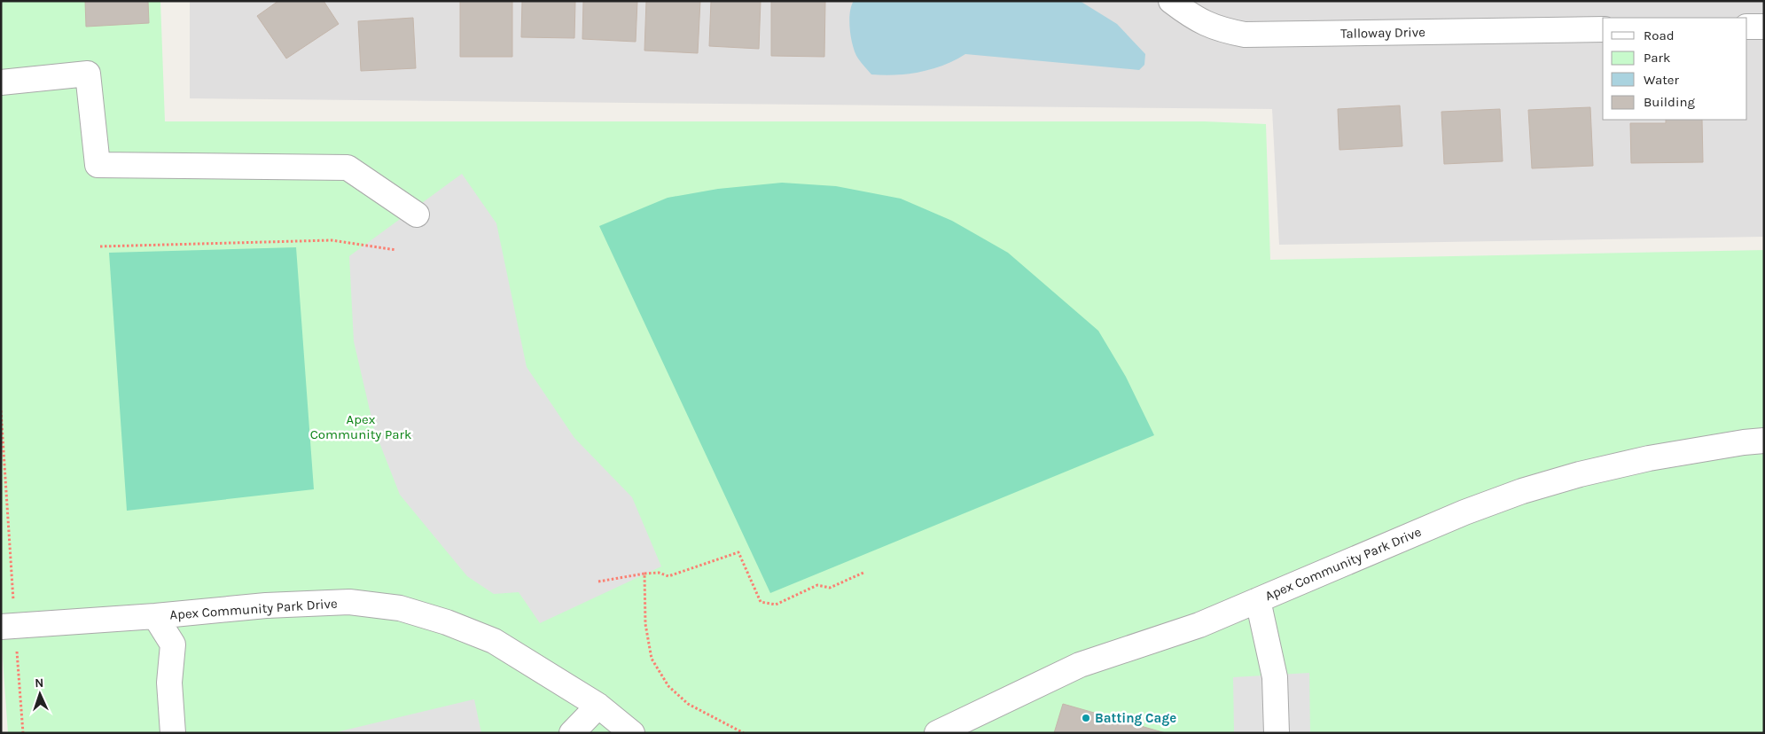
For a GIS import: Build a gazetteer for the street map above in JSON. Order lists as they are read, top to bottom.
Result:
{
  "streets": {
    "street": ["Talloway Drive", "Apex Community Park Drive"]
  },
  "parks": ["Apex Community Park"],
  "places": ["Batting Cage"],
  "legend": [
    "Road",
    "Park",
    "Water",
    "Building"
  ],
  "north": "top"
}
